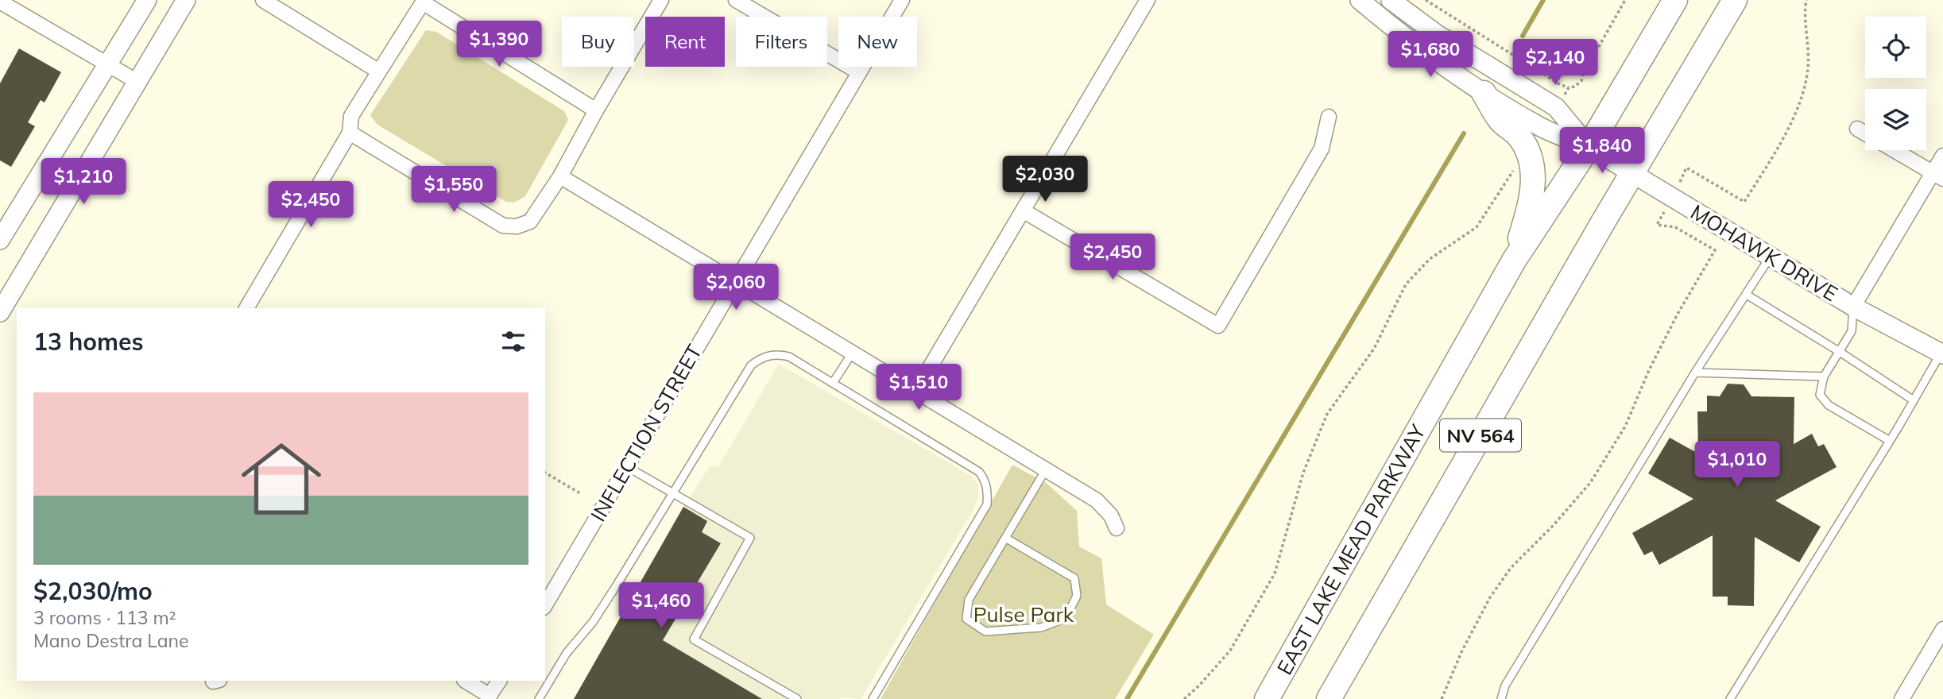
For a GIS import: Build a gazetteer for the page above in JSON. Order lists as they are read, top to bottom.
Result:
{
  "streets": {
    "main road": ["NV 564", "EAST LAKE MEAD PARKWAY"],
    "street": ["MOHAWK DRIVE", "INFLECTION STREET"]
  },
  "crossings": [
    ["MOHAWK DRIVE", "NV 564"],
    ["MOHAWK DRIVE", "EAST LAKE MEAD PARKWAY"]
  ],
  "parks": ["Pulse Park"],
  "page": {
    "chip": [
      "Buy",
      "Rent",
      "Filters",
      "New"
    ],
    "price": [
      "$1,390",
      "$1,680",
      "$2,140",
      "$1,840",
      "$2,030",
      "$1,210",
      "$1,550",
      "$2,450",
      "$2,450",
      "$2,060",
      "$1,510",
      "$1,010",
      "$1,460"
    ],
    "heading": "13 homes",
    "list": [
      {
        "name": "$2,030/mo",
        "note": "3 rooms · 113 m² · Mano Destra Lane"
      }
    ]
  }
}
